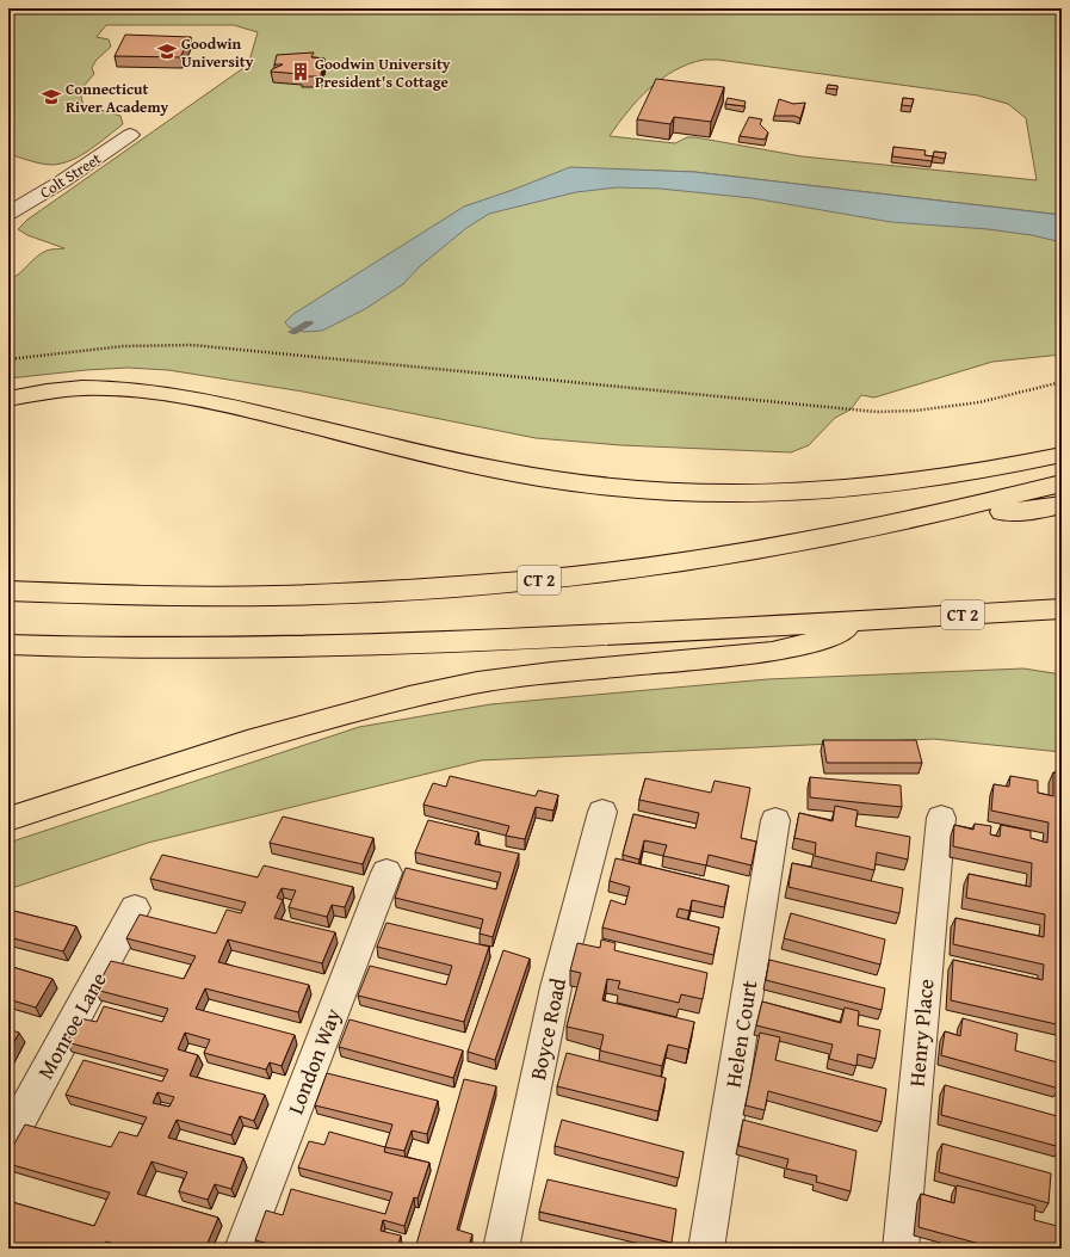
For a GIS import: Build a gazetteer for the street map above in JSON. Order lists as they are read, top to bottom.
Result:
{
  "streets": {
    "highway": ["CT 2"],
    "street": [
      "Colt Street",
      "Monroe Lane",
      "Boyce Road",
      "Henry Place",
      "Helen Court",
      "London Way"
    ]
  },
  "places": {
    "school or university": ["Goodwin University", "Connecticut River Academy"],
    "building": ["Goodwin University President's Cottage"]
  }
}
